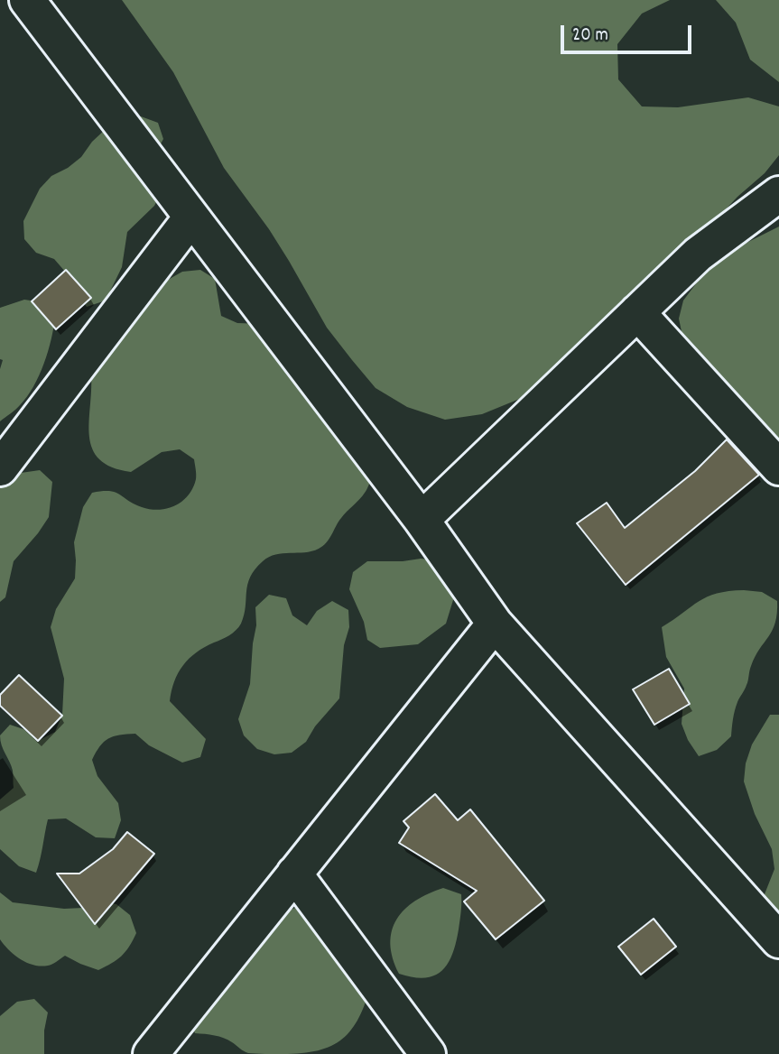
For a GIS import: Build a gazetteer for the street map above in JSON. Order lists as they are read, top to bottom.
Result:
{
  "scale_bar": "20 m"
}
